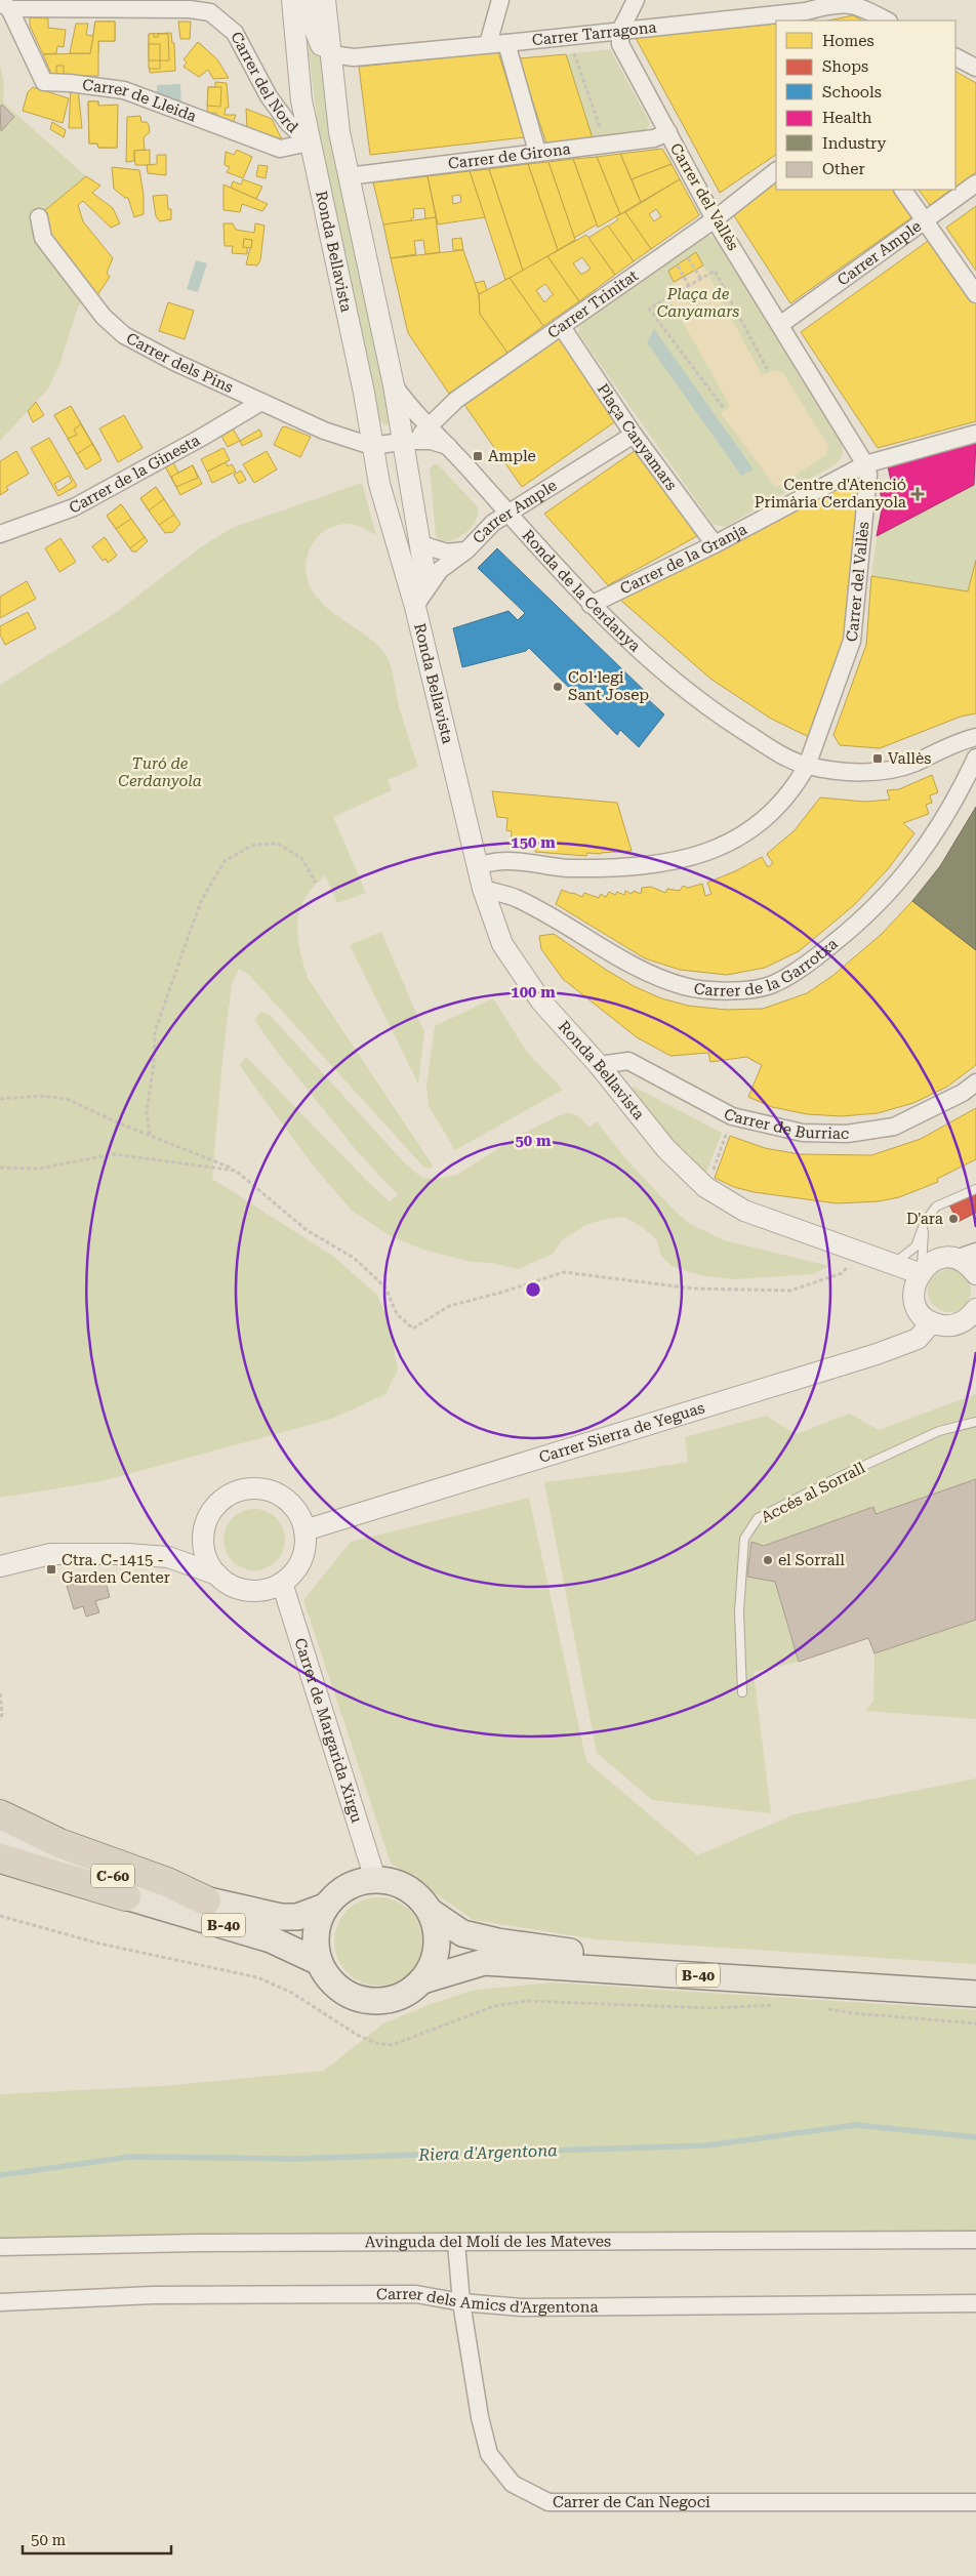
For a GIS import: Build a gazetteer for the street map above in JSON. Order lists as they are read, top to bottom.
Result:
{
  "streets": {
    "highway": ["B-40"],
    "main road": ["C-60"],
    "street": [
      "Carrer Tarragona",
      "Carrer del Nord",
      "Carrer de Lleida",
      "Carrer de Girona",
      "Carrer del Vallès",
      "Ronda Bellavista",
      "Carrer Ample",
      "Carrer Trinitat",
      "Carrer dels Pins",
      "Plaça Canyamars",
      "Carrer de la Ginesta",
      "Carrer de la Granja",
      "Ronda de la Cerdanya",
      "Carrer de la Garrotxa",
      "Carrer de Burriac",
      "Carrer Sierra de Yeguas",
      "Carrer de Margarida Xirgu",
      "Avinguda del Molí de les Mateves",
      "Carrer dels Amics d'Argentona",
      "Carrer de Can Negoci"
    ],
    "lane": ["Accés al Sorrall"]
  },
  "crossings": [
    ["Carrer Tarragona", "Carrer del Vallès"],
    ["Carrer Tarragona", "Ronda Bellavista"],
    ["Carrer del Nord", "Carrer de Lleida"],
    ["Carrer del Nord", "Ronda Bellavista"],
    ["Carrer de Lleida", "Ronda Bellavista"],
    ["Carrer de Girona", "Carrer del Vallès"],
    ["Carrer de Girona", "Ronda Bellavista"],
    ["Carrer del Vallès", "Ronda Bellavista"],
    ["Carrer del Vallès", "Carrer Ample"],
    ["Carrer del Vallès", "Carrer Trinitat"],
    ["Carrer del Vallès", "Carrer de la Granja"],
    ["Carrer del Vallès", "Ronda de la Cerdanya"],
    ["Ronda Bellavista", "Carrer Ample"],
    ["Ronda Bellavista", "Carrer Trinitat"],
    ["Ronda Bellavista", "Carrer dels Pins"],
    ["Ronda Bellavista", "Ronda de la Cerdanya"],
    ["Ronda Bellavista", "Carrer de la Garrotxa"],
    ["Ronda Bellavista", "Carrer de Burriac"],
    ["Carrer Ample", "Plaça Canyamars"],
    ["Carrer Ample", "Ronda de la Cerdanya"],
    ["Carrer Trinitat", "Plaça Canyamars"],
    ["Carrer Trinitat", "Ronda de la Cerdanya"],
    ["Carrer dels Pins", "Carrer de la Ginesta"],
    ["Plaça Canyamars", "Carrer de la Granja"],
    ["Carrer de la Granja", "Ronda de la Cerdanya"],
    ["Carrer Sierra de Yeguas", "Carrer de Margarida Xirgu"],
    ["Carrer de Margarida Xirgu", "B-40"],
    ["C-60", "B-40"],
    ["Avinguda del Molí de les Mateves", "Carrer de Can Negoci"],
    ["Carrer dels Amics d'Argentona", "Carrer de Can Negoci"]
  ],
  "water": ["Riera d'Argentona"],
  "parks": ["Plaça de Canyamars", "Turó de Cerdanyola"],
  "places": {
    "transit": ["Ample", "Vallès", "Ctra. C-1415 - Garden Center"],
    "health": ["Centre d'Atenció Primària Cerdanyola"],
    "other": ["Col·legi Sant Josep", "D'ara", "el Sorrall"]
  },
  "legend": [
    "Homes",
    "Shops",
    "Schools",
    "Health",
    "Industry",
    "Other"
  ],
  "scale_bar": "50 m",
  "rings": ["150 m", "100 m", "50 m"]
}
